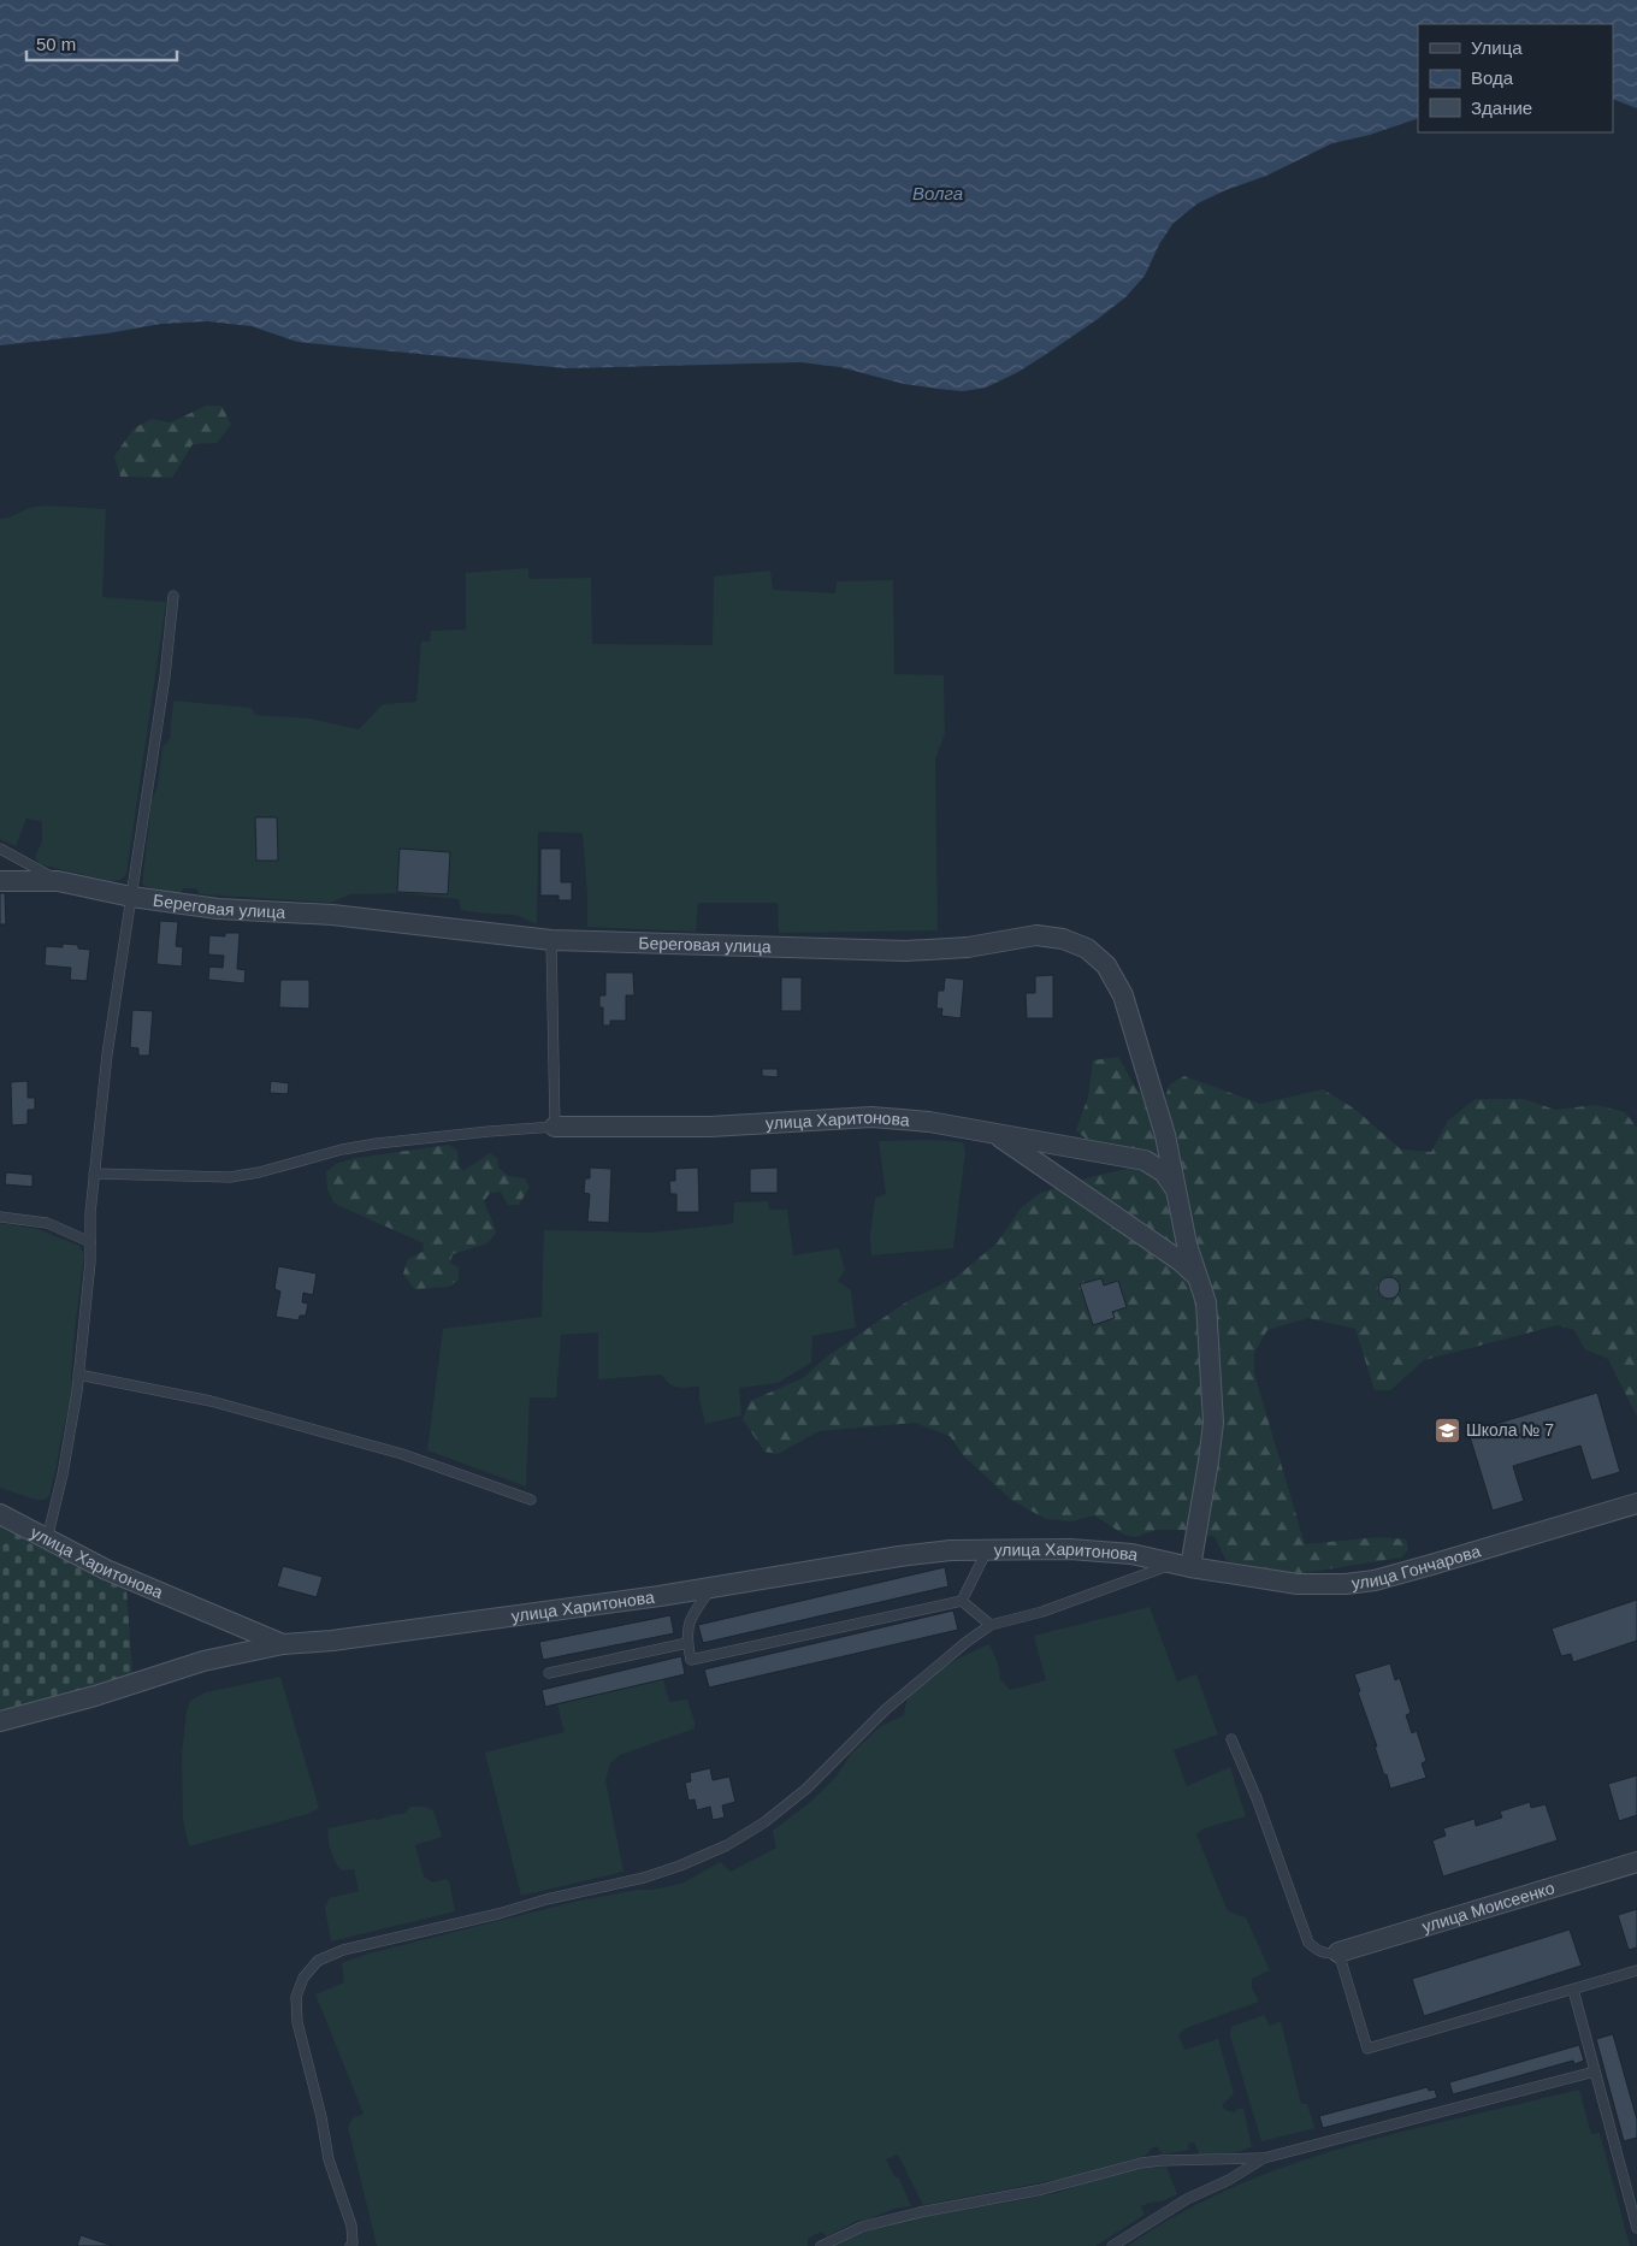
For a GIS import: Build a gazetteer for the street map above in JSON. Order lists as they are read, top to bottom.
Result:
{
  "streets": {
    "street": [
      "Береговая улица",
      "улица Харитонова",
      "улица Гончарова",
      "улица Моисеенко"
    ]
  },
  "crossings": [
    ["Береговая улица", "улица Харитонова"],
    ["Береговая улица", "улица Гончарова"],
    ["улица Харитонова", "улица Гончарова"]
  ],
  "water": ["Волга"],
  "places": {
    "school or university": ["Школа № 7"]
  },
  "legend": ["Улица", "Вода", "Здание"],
  "scale_bar": "50 m"
}
